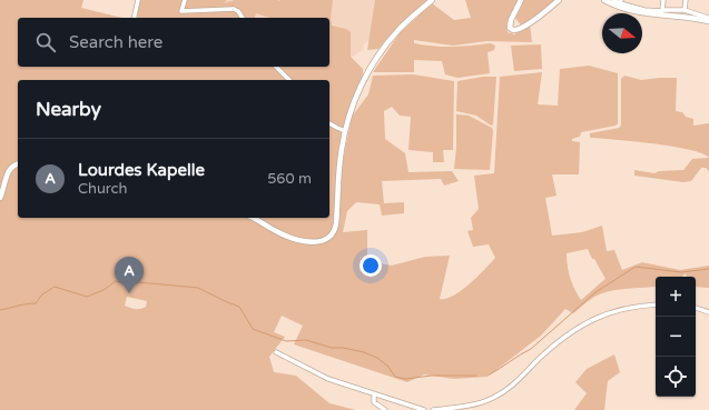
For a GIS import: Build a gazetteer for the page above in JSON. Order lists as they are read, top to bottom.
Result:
{
  "north": "right",
  "page": {
    "search": "Search here",
    "heading": "Nearby",
    "list": [
      {
        "mark": "A",
        "name": "Lourdes Kapelle",
        "note": "Church",
        "value": "560 m"
      }
    ],
    "pins": "A",
    "map_buttons": ["+", "−"]
  }
}
